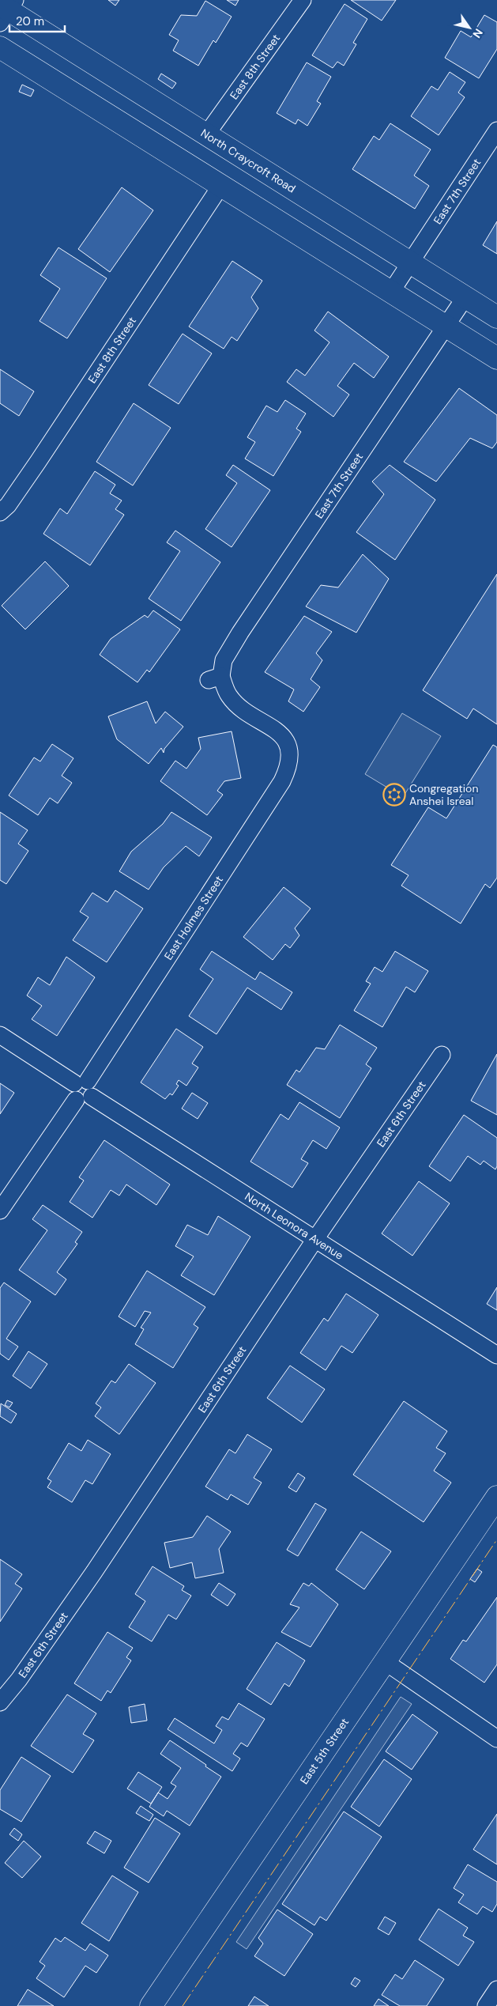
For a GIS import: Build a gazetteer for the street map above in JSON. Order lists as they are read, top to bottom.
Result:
{
  "streets": {
    "main road": ["North Craycroft Road", "East 5th Street"],
    "street": [
      "East 8th Street",
      "East 7th Street",
      "East Holmes Street",
      "East 6th Street",
      "North Leonora Avenue"
    ]
  },
  "crossings": [
    ["East 8th Street", "North Craycroft Road"],
    ["North Craycroft Road", "East 7th Street"],
    ["East 7th Street", "East Holmes Street"],
    ["East Holmes Street", "North Leonora Avenue"],
    ["East 6th Street", "North Leonora Avenue"]
  ],
  "places": {
    "synagogue": ["Congregation Anshei Isreal"]
  },
  "scale_bar": "20 m",
  "north": "bottom right"
}
